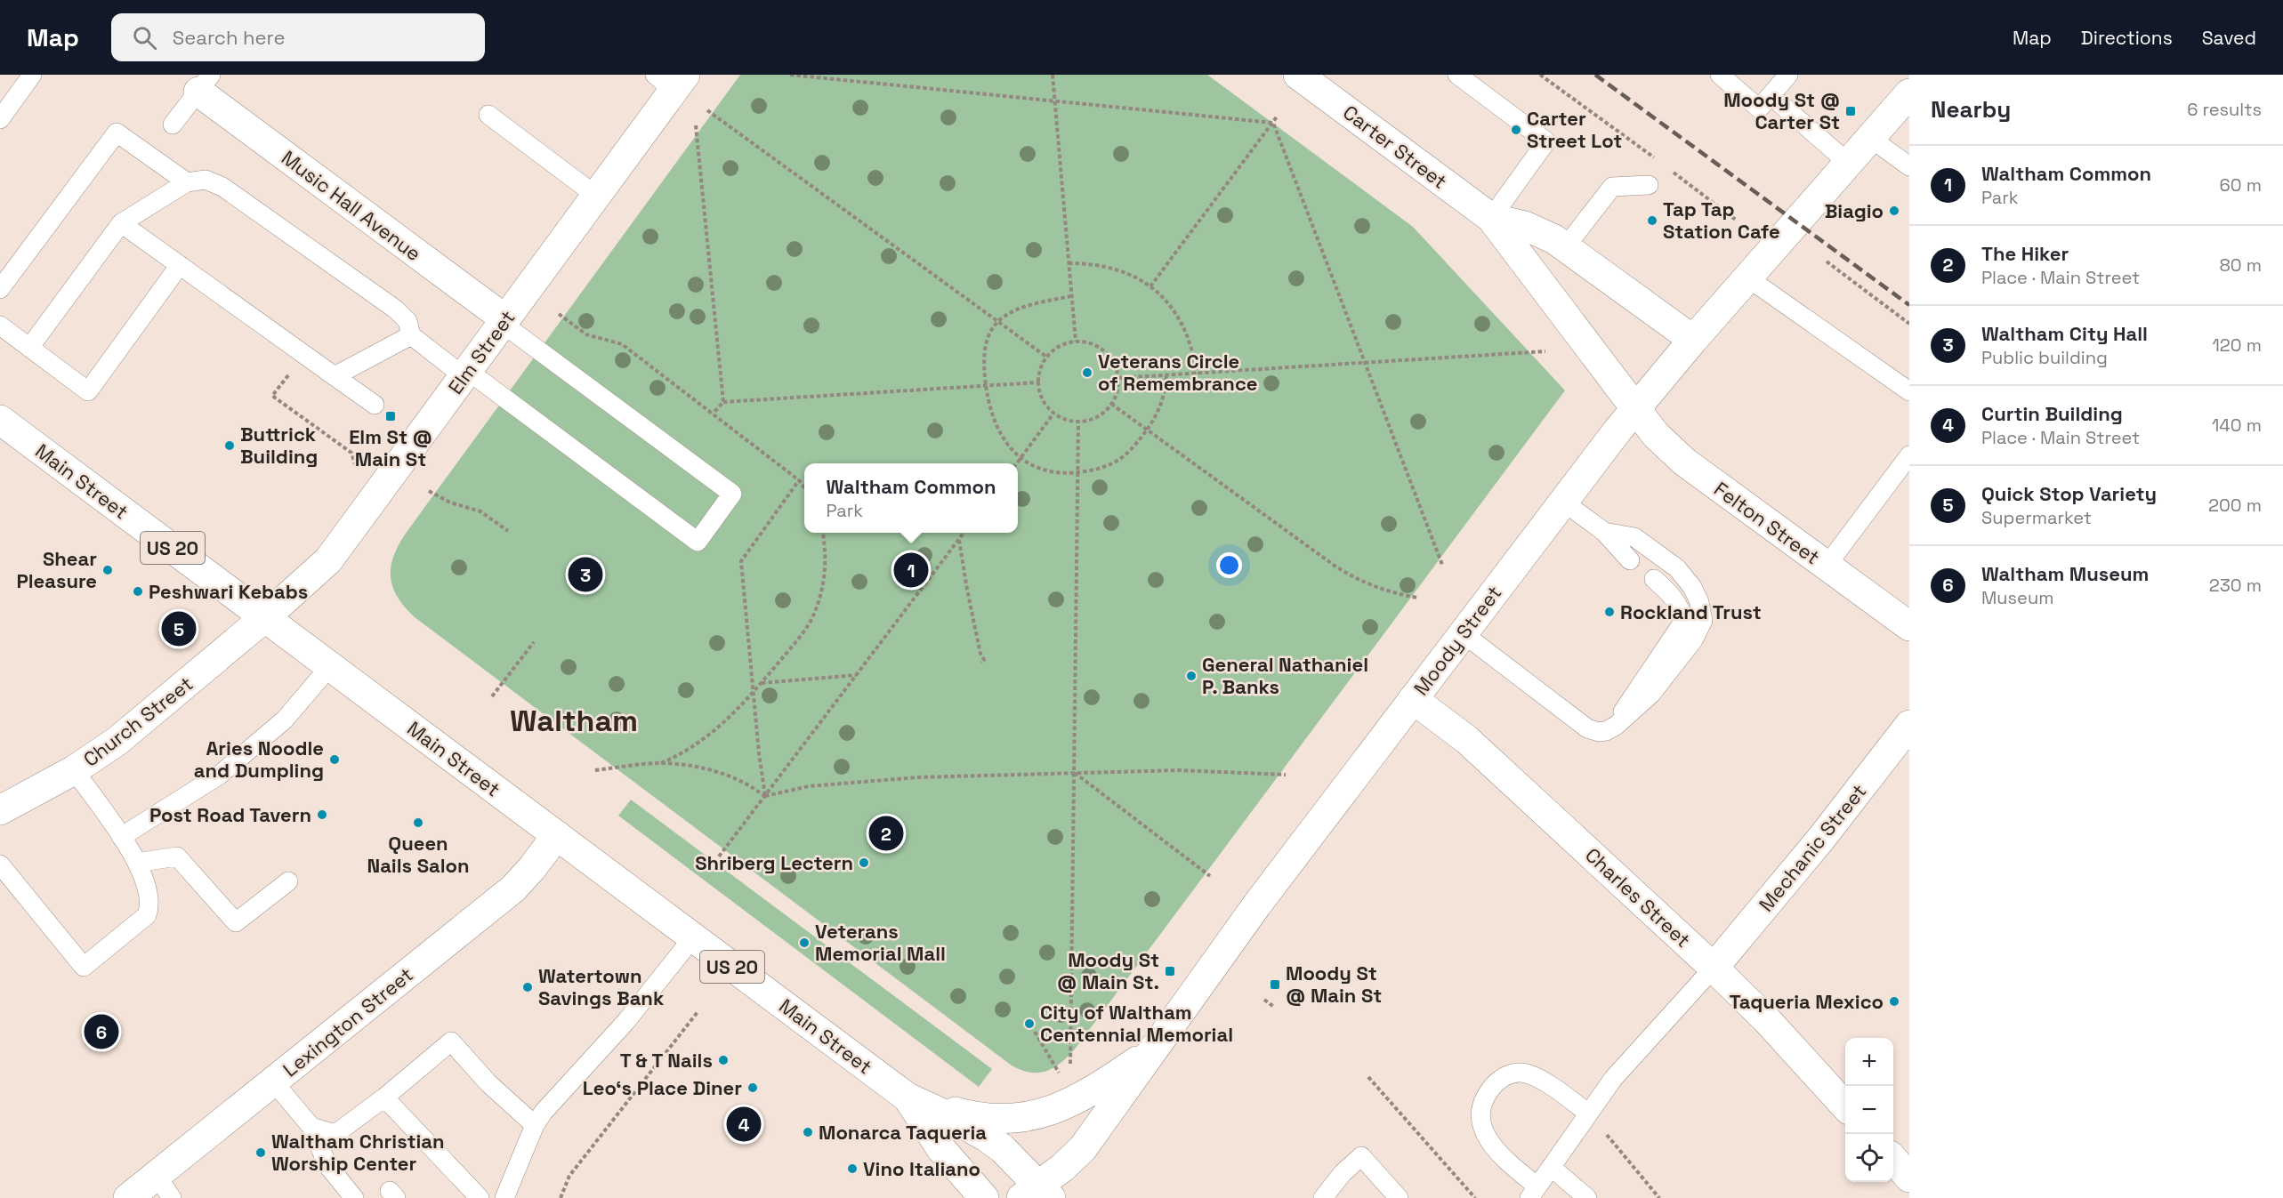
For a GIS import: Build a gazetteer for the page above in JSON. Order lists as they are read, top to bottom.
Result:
{
  "streets": {
    "main road": [
      "Carter Street",
      "Music Hall Avenue",
      "Elm Street",
      "Main Street",
      "Felton Street",
      "US 20",
      "Moody Street",
      "Church Street",
      "Mechanic Street",
      "Charles Street",
      "Lexington Street"
    ]
  },
  "crossings": [
    ["Carter Street", "Felton Street"],
    ["Carter Street", "Moody Street"],
    ["Music Hall Avenue", "Elm Street"],
    ["Elm Street", "Main Street"],
    ["Elm Street", "Church Street"],
    ["Main Street", "Moody Street"],
    ["Main Street", "Church Street"],
    ["Main Street", "Lexington Street"],
    ["Felton Street", "Moody Street"],
    ["Moody Street", "Charles Street"],
    ["Mechanic Street", "Charles Street"]
  ],
  "districts": ["Waltham"],
  "places": {
    "transit": [
      "Moody St @ Carter St",
      "Elm St @ Main St",
      "Moody St @ Main St.",
      "Moody St @ Main St"
    ],
    "other": [
      "Carter Street Lot",
      "Biagio",
      "Tap Tap Station Cafe",
      "Veterans Circle of Remembrance",
      "Buttrick Building",
      "Shear Pleasure",
      "Peshwari Kebabs",
      "Rockland Trust",
      "General Nathaniel P. Banks",
      "Aries Noodle and Dumpling",
      "Post Road Tavern",
      "Queen Nails Salon",
      "Shriberg Lectern",
      "Veterans Memorial Mall",
      "Watertown Savings Bank",
      "Taqueria Mexico",
      "City of Waltham Centennial Memorial",
      "T & T Nails",
      "Leo‘s Place Diner",
      "Monarca Taqueria",
      "Waltham Christian Worship Center",
      "Vino Italiano"
    ]
  },
  "page": {
    "header": "Map",
    "search": "Search here",
    "nav": ["Map", "Directions", "Saved"],
    "heading": ["Nearby", "6 results"],
    "list": [
      {
        "mark": "1",
        "name": "Waltham Common",
        "note": "Park",
        "value": "60 m"
      },
      {
        "mark": "2",
        "name": "The Hiker",
        "note": "Place · Main Street",
        "value": "80 m"
      },
      {
        "mark": "3",
        "name": "Waltham City Hall",
        "note": "Public building",
        "value": "120 m"
      },
      {
        "mark": "4",
        "name": "Curtin Building",
        "note": "Place · Main Street",
        "value": "140 m"
      },
      {
        "mark": "5",
        "name": "Quick Stop Variety",
        "note": "Supermarket",
        "value": "200 m"
      },
      {
        "mark": "6",
        "name": "Waltham Museum",
        "note": "Museum",
        "value": "230 m"
      }
    ],
    "popup": ["Waltham Common", "Park"],
    "pins": [
      "1",
      "3",
      "5",
      "2",
      "6",
      "4"
    ],
    "map_buttons": ["+", "−"]
  }
}
